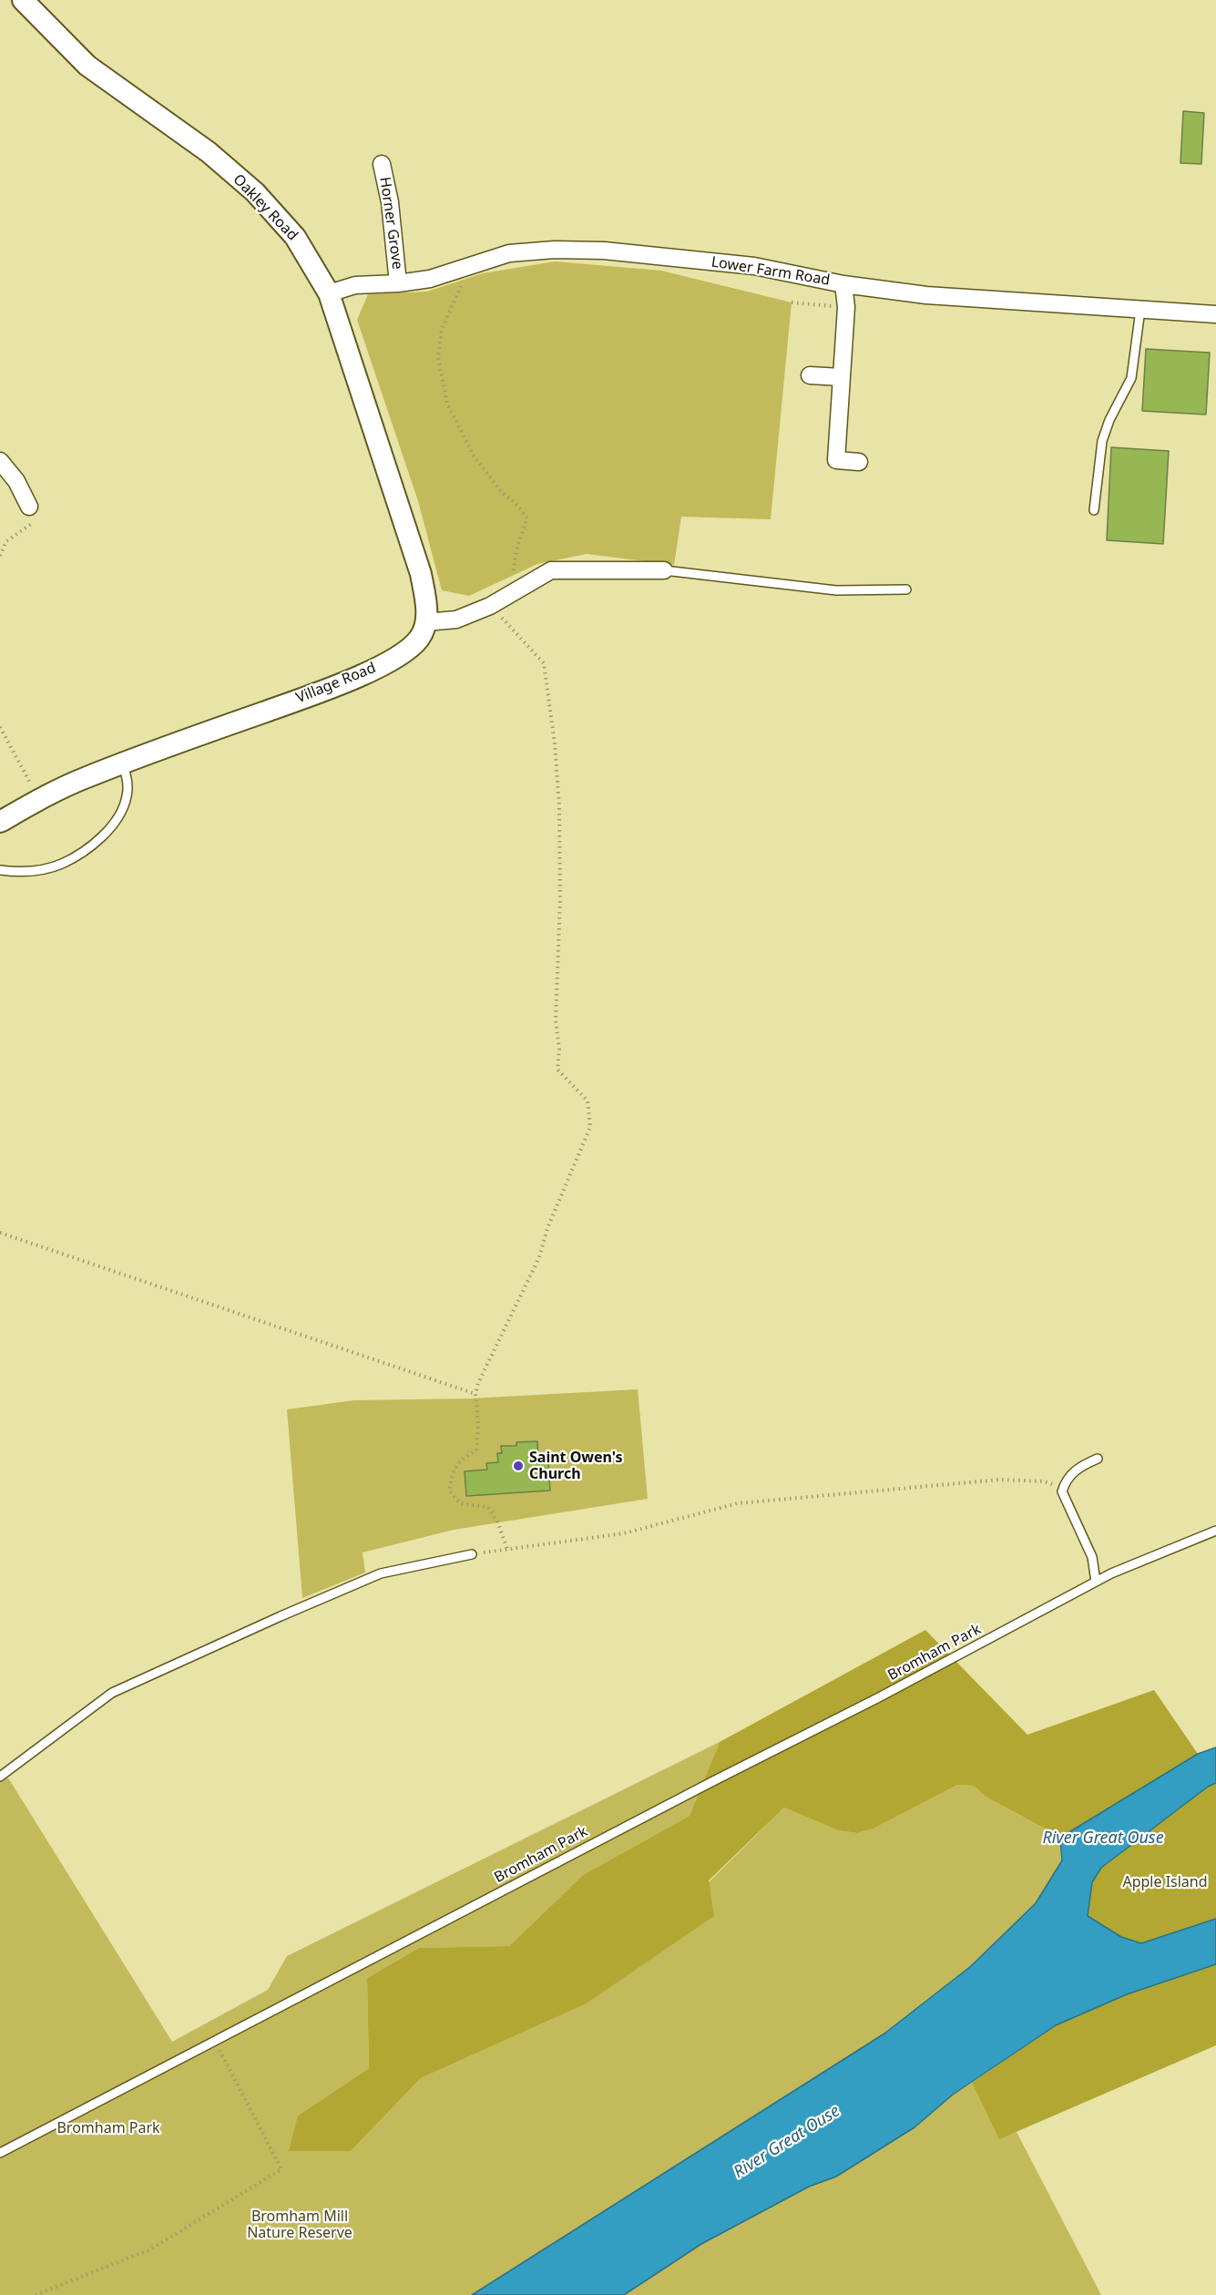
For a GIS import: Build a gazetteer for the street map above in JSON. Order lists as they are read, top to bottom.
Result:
{
  "streets": {
    "street": [
      "Oakley Road",
      "Horner Grove",
      "Lower Farm Road",
      "Village Road"
    ],
    "lane": ["Bromham Park"]
  },
  "crossings": [
    ["Oakley Road", "Lower Farm Road"],
    ["Oakley Road", "Village Road"],
    ["Horner Grove", "Lower Farm Road"]
  ],
  "water": ["River Great Ouse"],
  "parks": ["Apple Island", "Bromham Park", "Bromham Mill Nature Reserve"],
  "places": ["Saint Owen's Church"]
}
